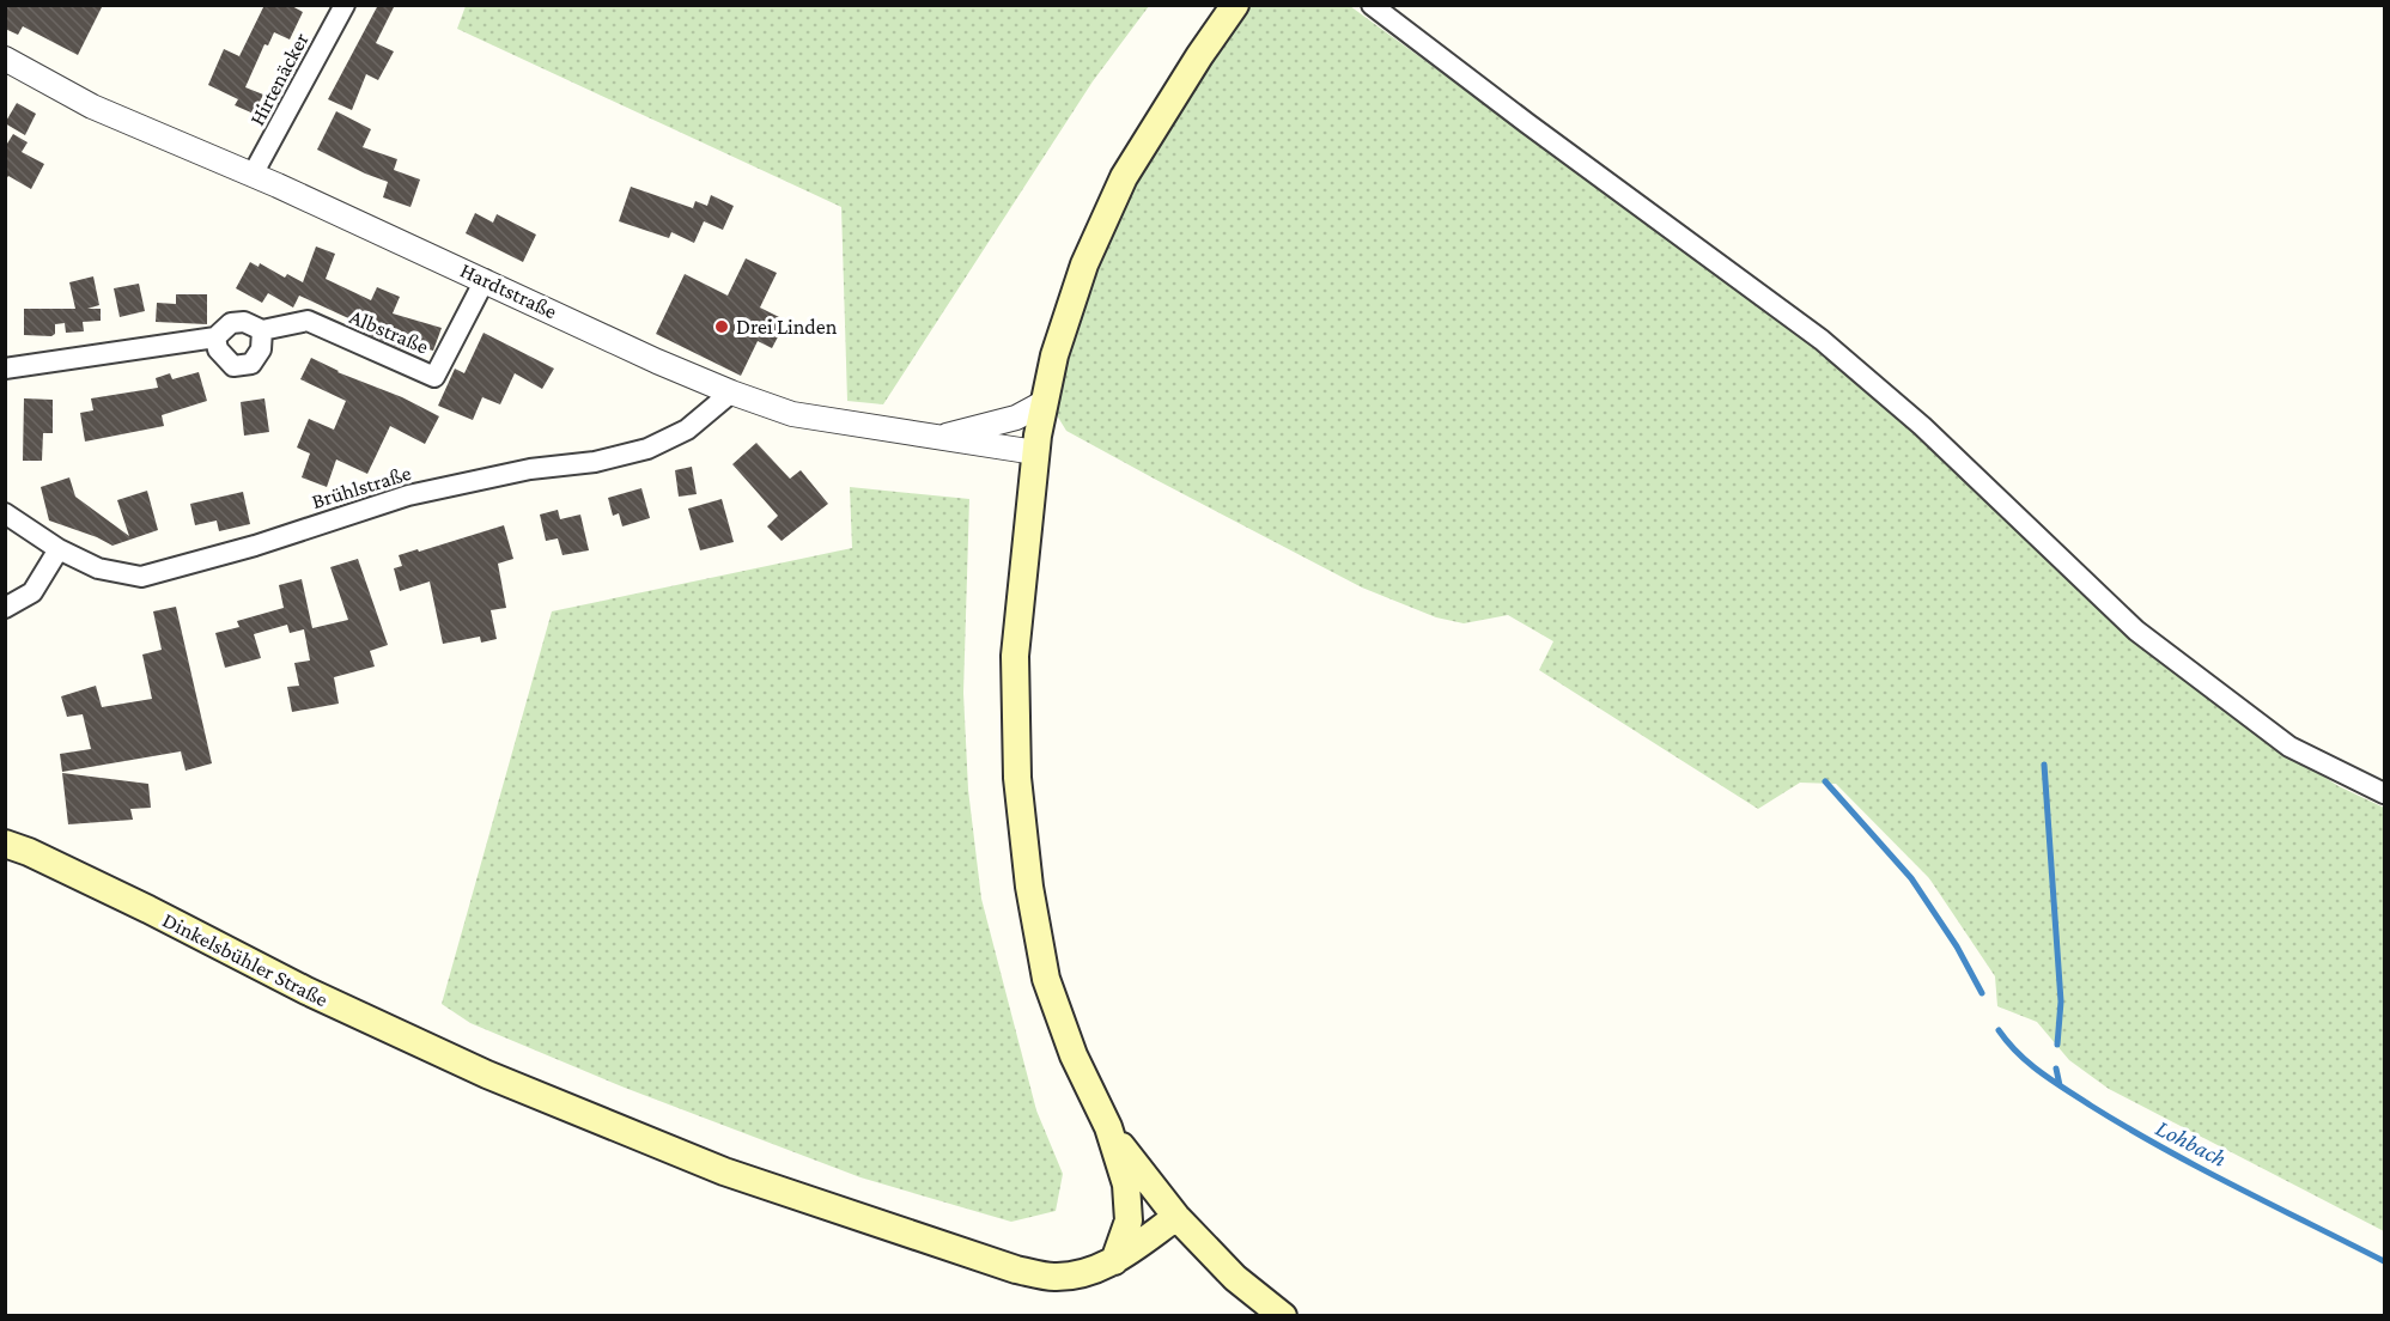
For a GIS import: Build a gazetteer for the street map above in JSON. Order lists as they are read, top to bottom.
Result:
{
  "streets": {
    "main road": ["Dinkelsbühler Straße"],
    "street": [
      "Hirtenäcker",
      "Hardtstraße",
      "Albstraße",
      "Brühlstraße"
    ]
  },
  "crossings": [
    ["Hirtenäcker", "Hardtstraße"],
    ["Hardtstraße", "Albstraße"],
    ["Hardtstraße", "Brühlstraße"]
  ],
  "water": ["Lohbach"],
  "places": ["Drei Linden"]
}
